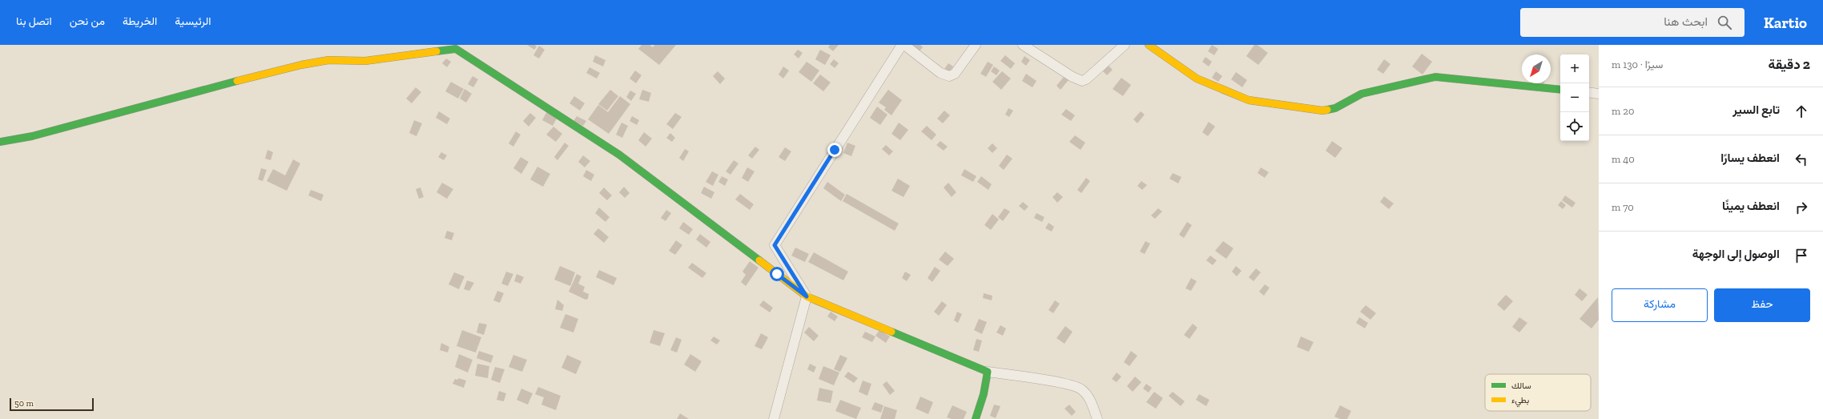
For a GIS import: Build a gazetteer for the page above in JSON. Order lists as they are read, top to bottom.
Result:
{
  "legend": ["سالك", "بطيء"],
  "scale_bar": "50 m",
  "north": "bottom left",
  "page": {
    "header": "Kartio",
    "search": "ابحث هنا",
    "nav": [
      "الرئيسية",
      "الخريطة",
      "من نحن",
      "اتصل بنا"
    ],
    "heading": ["2 دقيقة", "سيرًا · 130 m"],
    "map_buttons": ["+", "−"],
    "list": [
      ["تابع السير", "20 m"],
      ["انعطف يسارًا", "40 m"],
      ["انعطف يمينًا", "70 m"],
      "الوصول إلى الوجهة"
    ],
    "buttons": ["حفظ", "مشاركة"],
    "scale": "50 m"
  }
}
